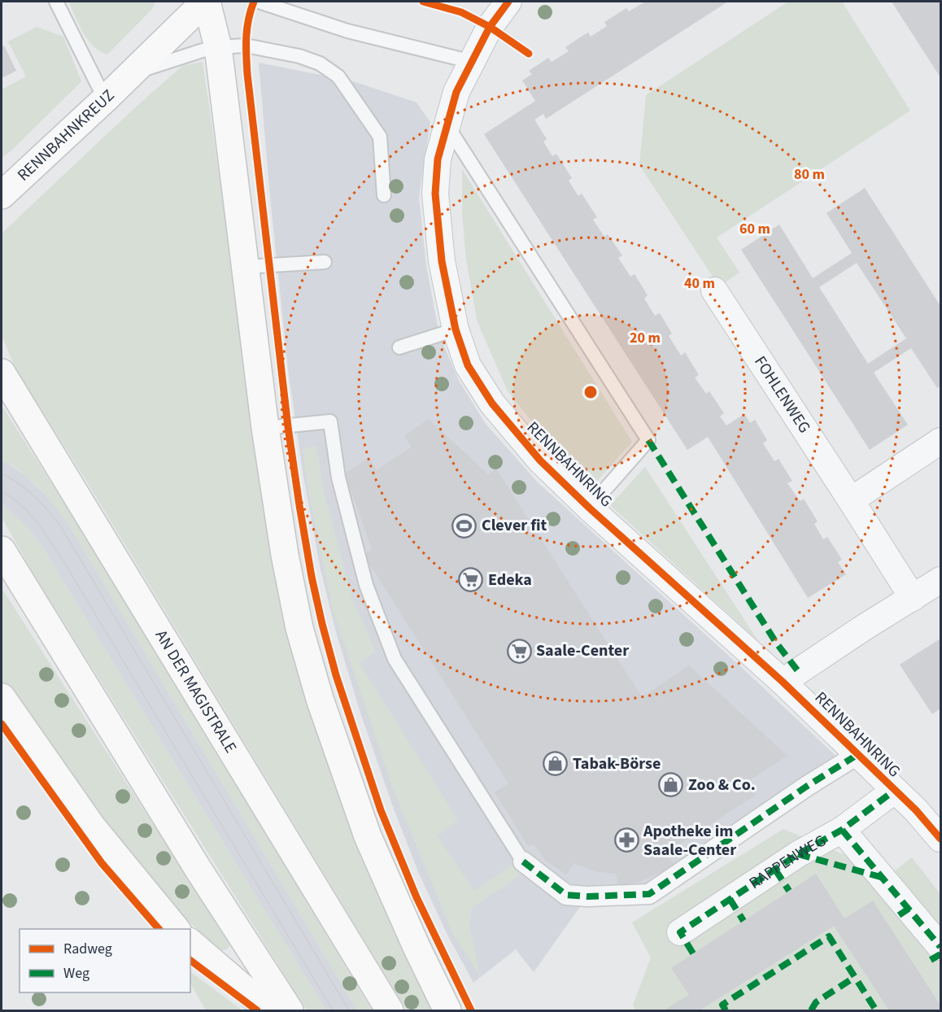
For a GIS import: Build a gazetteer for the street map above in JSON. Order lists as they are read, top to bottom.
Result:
{
  "streets": {
    "main road": ["RENNBAHNKREUZ", "AN DER MAGISTRALE"],
    "street": ["FOHLENWEG", "RENNBAHNRING", "RAPPENWEG"]
  },
  "crossings": [
    ["RENNBAHNRING", "RAPPENWEG"]
  ],
  "places": {
    "sports": ["Clever fit"],
    "supermarket": ["Edeka", "Saale-Center"],
    "shop": ["Tabak-Börse", "Zoo & Co."],
    "pharmacy": ["Apotheke im Saale-Center"]
  },
  "legend": ["Radweg", "Weg"],
  "rings": [
    "80 m",
    "60 m",
    "40 m",
    "20 m"
  ]
}
